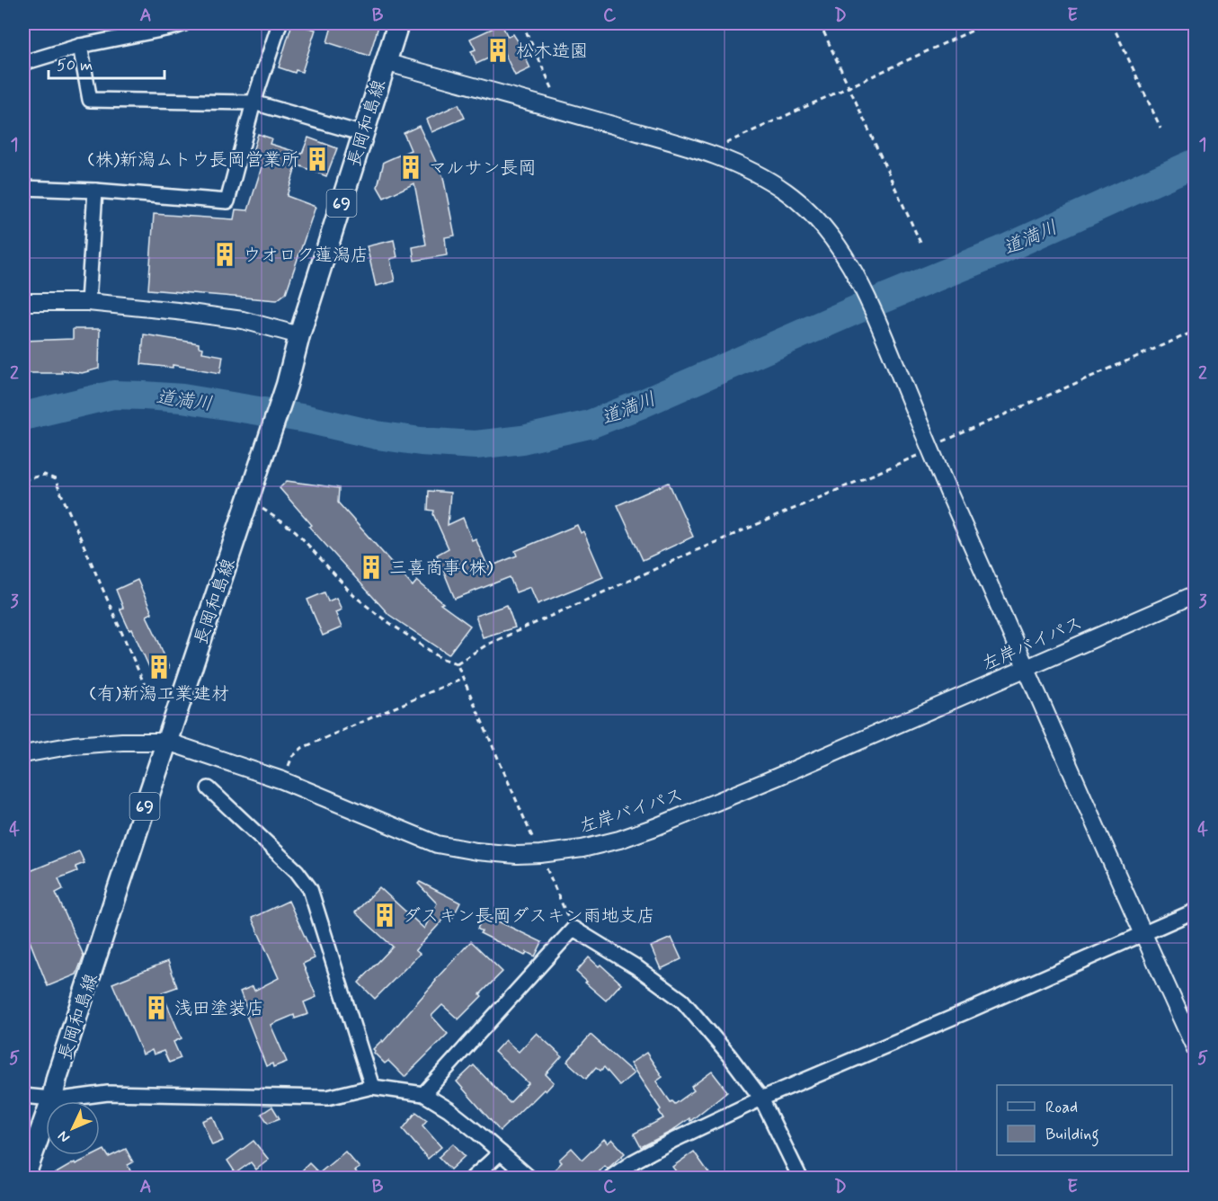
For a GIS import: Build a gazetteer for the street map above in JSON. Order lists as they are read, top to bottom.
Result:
{
  "streets": {
    "main road": ["長岡和島線", "69"],
    "street": ["左岸バイパス"]
  },
  "crossings": [
    ["長岡和島線", "左岸バイパス"]
  ],
  "water": ["道満川"],
  "places": {
    "building": [
      "松木造園",
      "(株)新潟ムトウ長岡営業所",
      "マルサン長岡",
      "ウオロク蓮潟店",
      "三喜商事(株)",
      "(有)新潟工業建材",
      "ダスキン長岡ダスキン雨地支店",
      "浅田塗装店"
    ]
  },
  "legend": ["Road", "Building"],
  "scale_bar": "50 m",
  "north": "bottom left",
  "grid": {
    "columns": [
      "A",
      "B",
      "C",
      "D",
      "E"
    ],
    "rows": [
      "1",
      "2",
      "3",
      "4",
      "5"
    ]
  }
}
